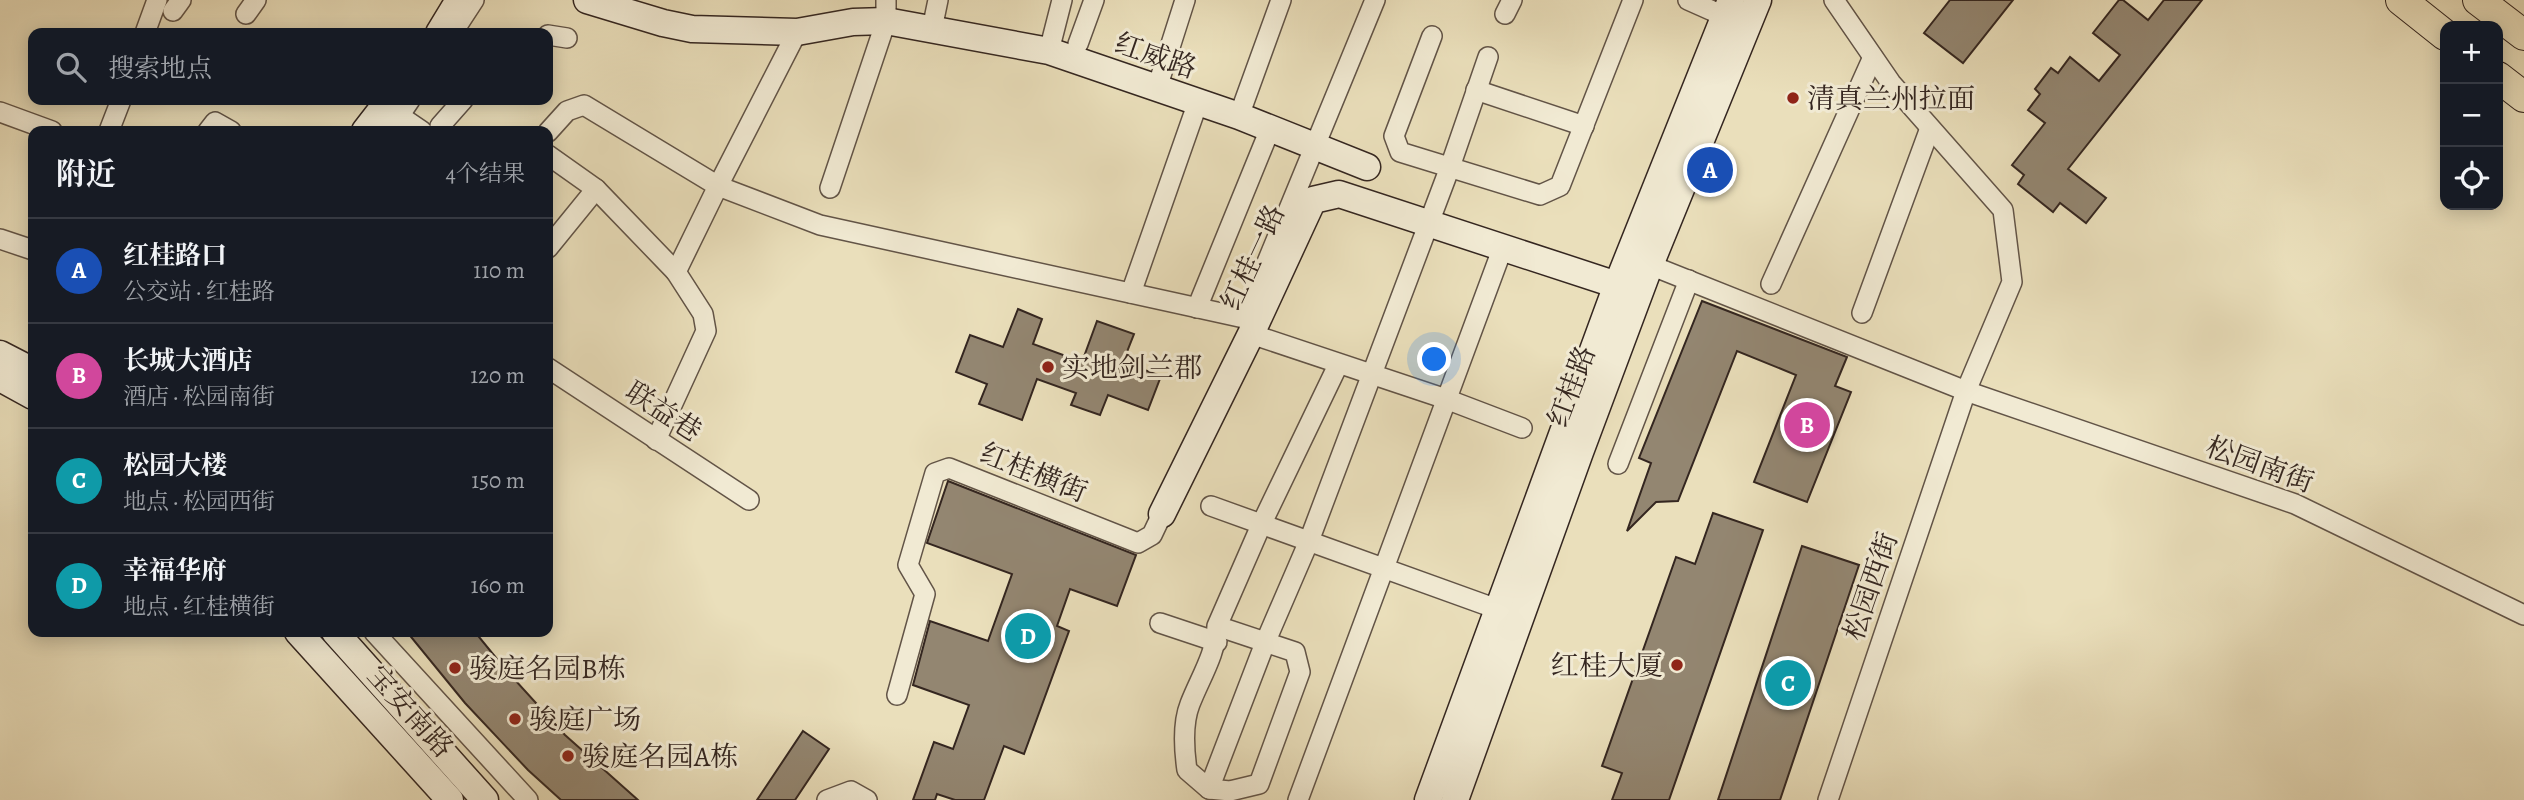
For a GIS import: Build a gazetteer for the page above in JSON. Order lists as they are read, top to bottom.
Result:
{
  "streets": {
    "street": [
      "红威路",
      "红桂一路",
      "红桂路",
      "联益巷",
      "松园南街",
      "红桂横街",
      "松园西街",
      "宝安南路"
    ]
  },
  "crossings": [
    ["红桂一路", "红桂路"],
    ["红桂一路", "红桂横街"],
    ["红桂路", "松园南街"],
    ["松园南街", "松园西街"]
  ],
  "places": [
    "清真兰州拉面",
    "实地剑兰郡",
    "红桂大厦",
    "骏庭名园B栋",
    "骏庭广场",
    "骏庭名园A栋"
  ],
  "page": {
    "map_buttons": ["+", "−"],
    "search": "搜索地点",
    "heading": ["附近", "4个结果"],
    "pins": [
      "A",
      "B",
      "D",
      "C"
    ],
    "list": [
      {
        "mark": "A",
        "name": "红桂路口",
        "note": "公交站 · 红桂路",
        "value": "110 m"
      },
      {
        "mark": "B",
        "name": "长城大酒店",
        "note": "酒店 · 松园南街",
        "value": "120 m"
      },
      {
        "mark": "C",
        "name": "松园大楼",
        "note": "地点 · 松园西街",
        "value": "150 m"
      },
      {
        "mark": "D",
        "name": "幸福华府",
        "note": "地点 · 红桂横街",
        "value": "160 m"
      }
    ]
  }
}
